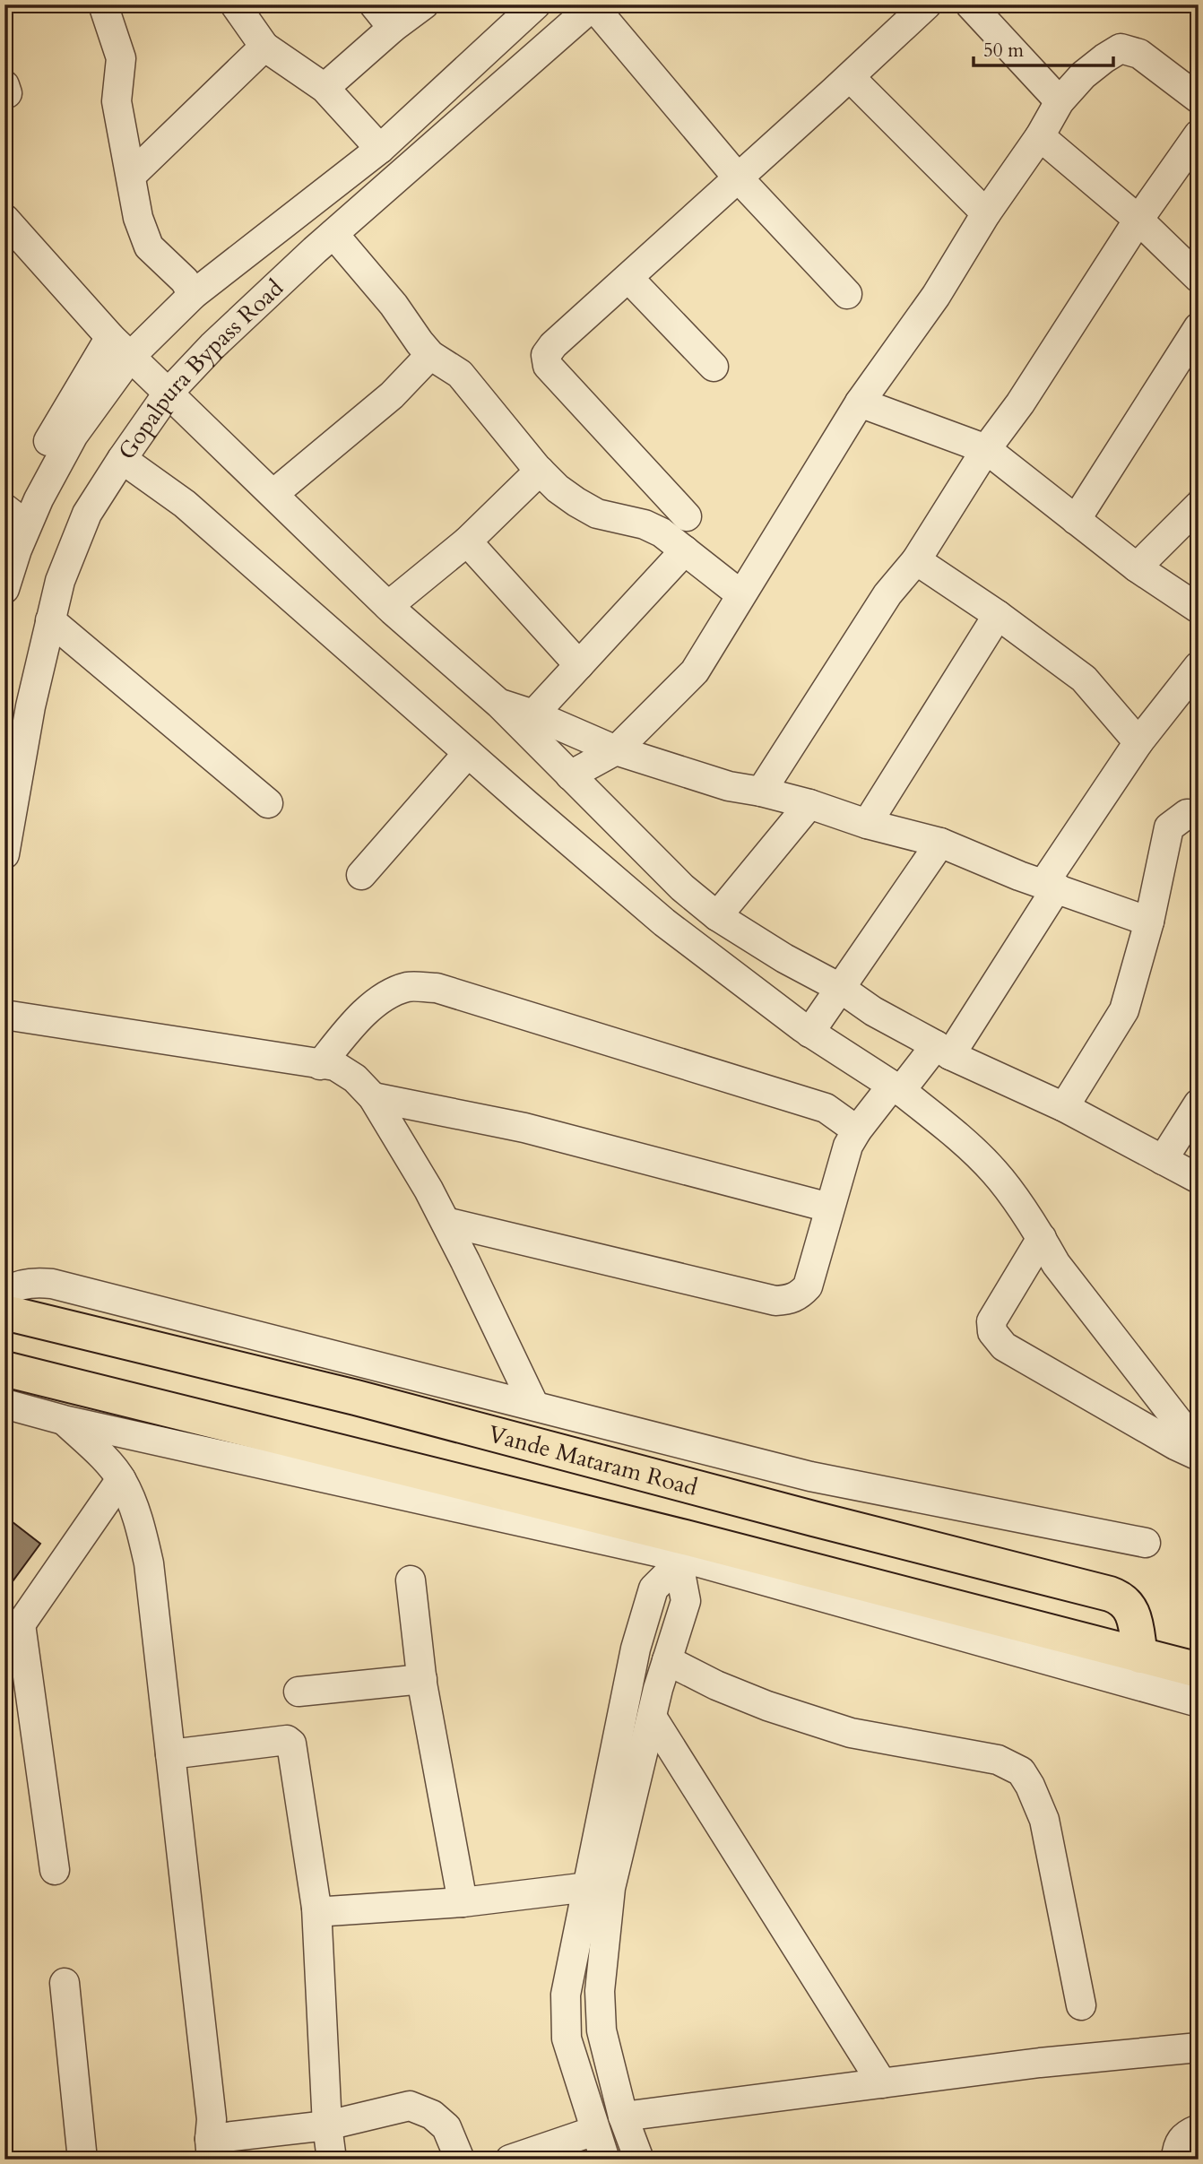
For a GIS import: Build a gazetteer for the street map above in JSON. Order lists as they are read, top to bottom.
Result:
{
  "streets": {
    "main road": ["Vande Mataram Road"],
    "street": ["Gopalpura Bypass Road"]
  },
  "scale_bar": "50 m"
}
